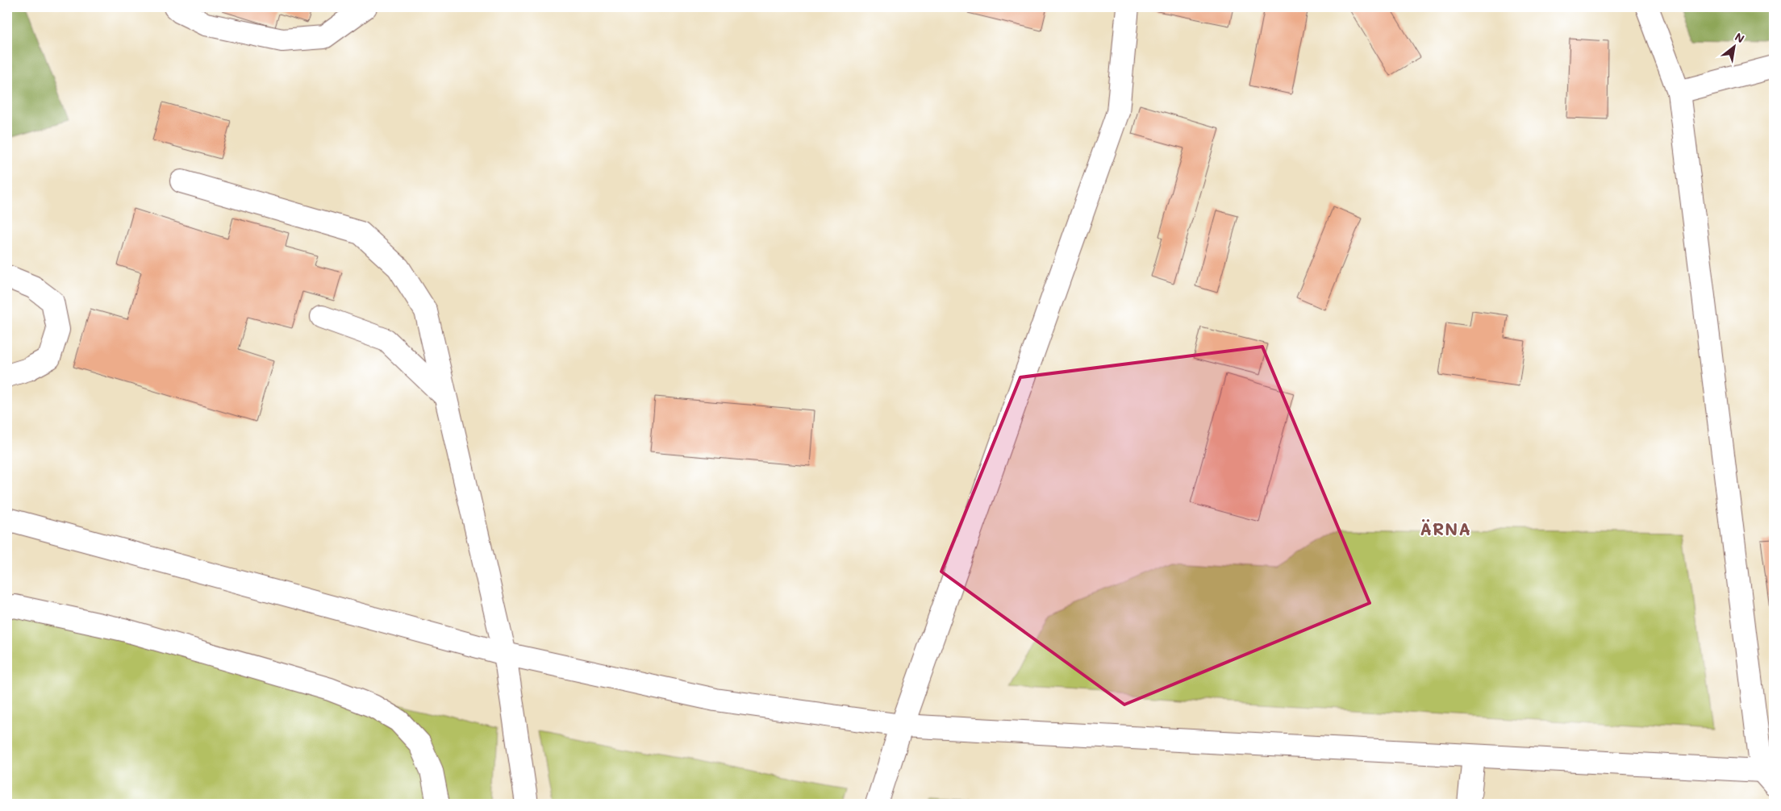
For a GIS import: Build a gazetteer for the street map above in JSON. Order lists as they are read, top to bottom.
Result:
{
  "districts": ["ÄRNA"],
  "north": "top right"
}
